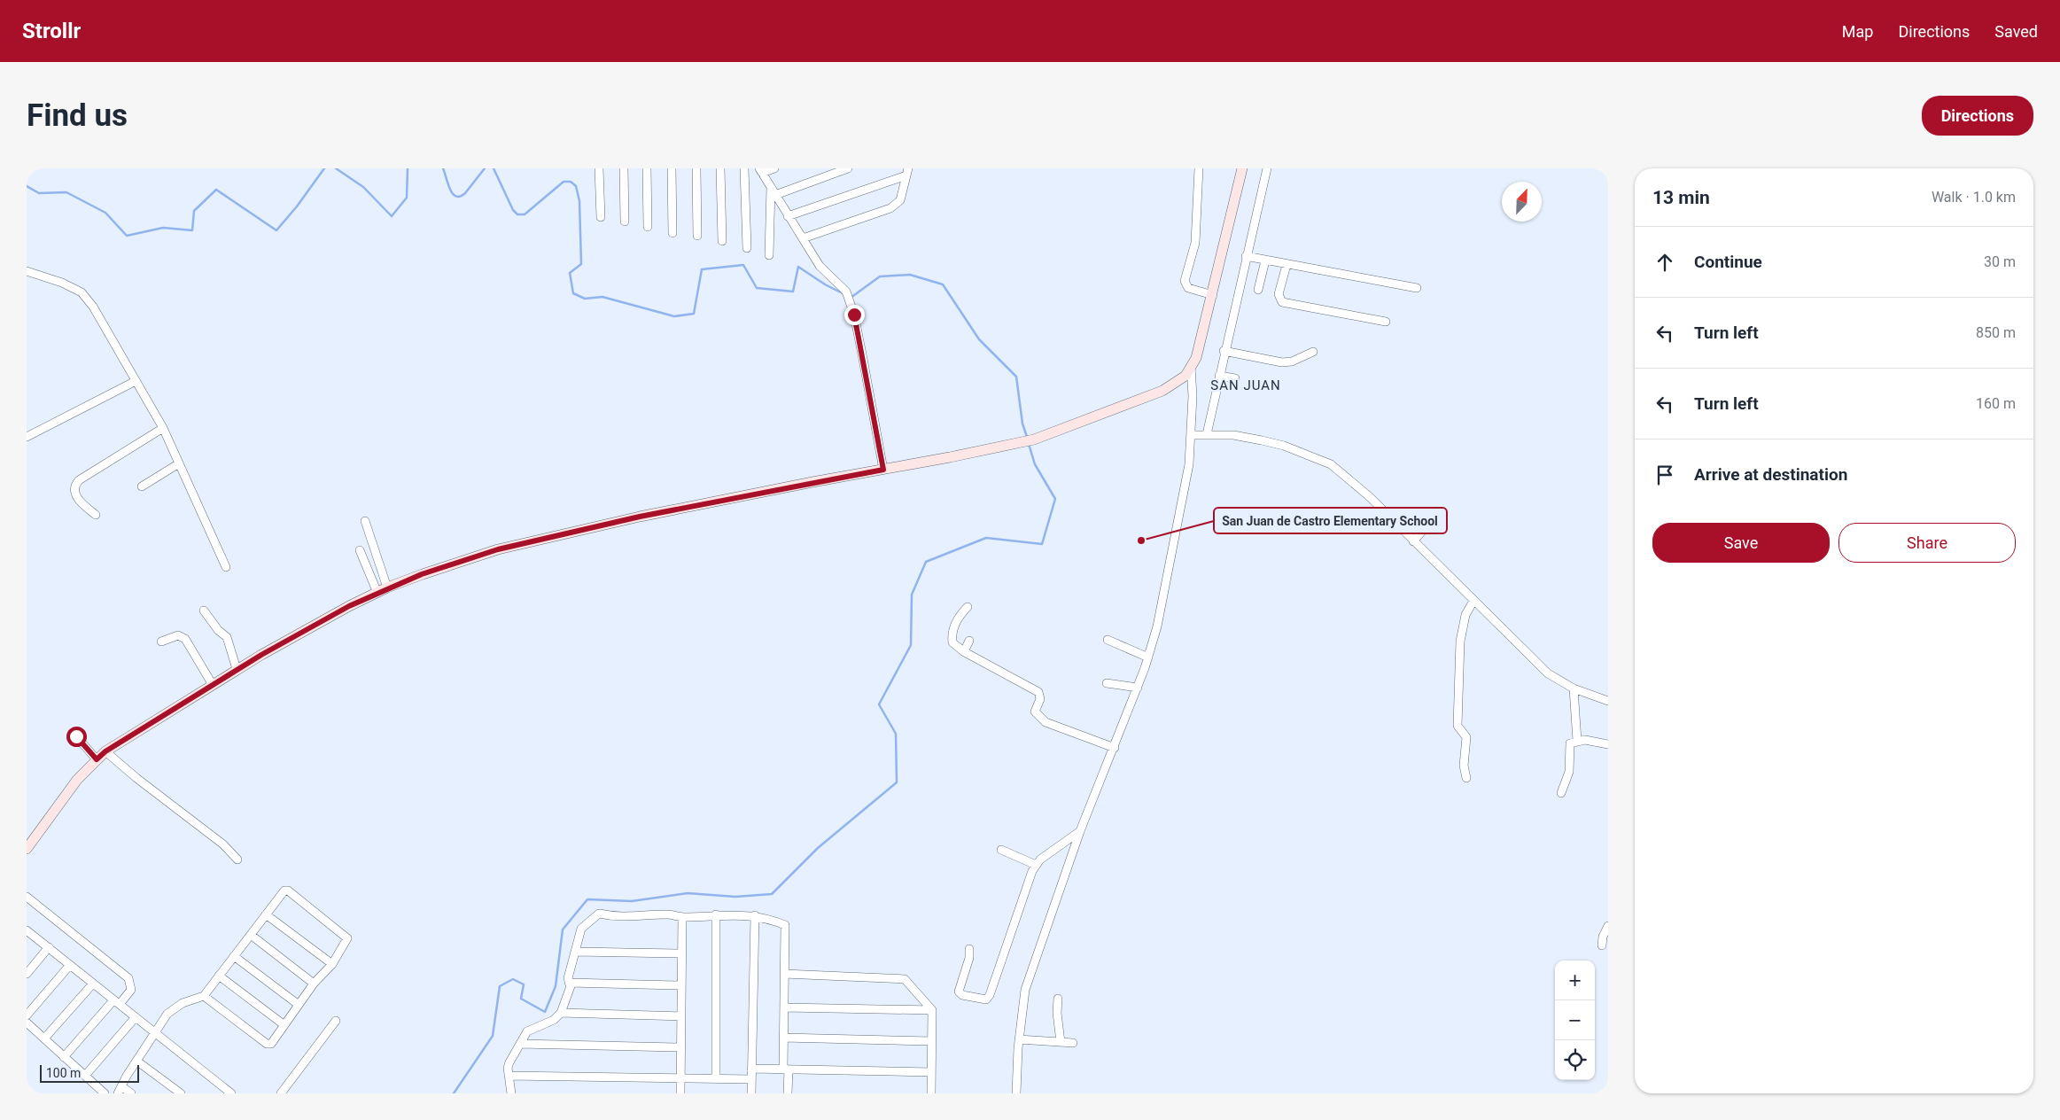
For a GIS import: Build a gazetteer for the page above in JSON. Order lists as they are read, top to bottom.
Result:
{
  "districts": ["SAN JUAN"],
  "places": ["San Juan de Castro Elementary School"],
  "scale_bar": "100 m",
  "north": "top right",
  "page": {
    "header": "Strollr",
    "nav": ["Map", "Directions", "Saved"],
    "buttons": [
      "Directions",
      ["Save", "Share"]
    ],
    "title": "Find us",
    "heading": ["13 min", "Walk · 1.0 km"],
    "list": [
      ["Continue", "30 m"],
      ["Turn left", "850 m"],
      ["Turn left", "160 m"],
      "Arrive at destination"
    ],
    "map_buttons": ["+", "−"],
    "scale": "100 m"
  }
}
